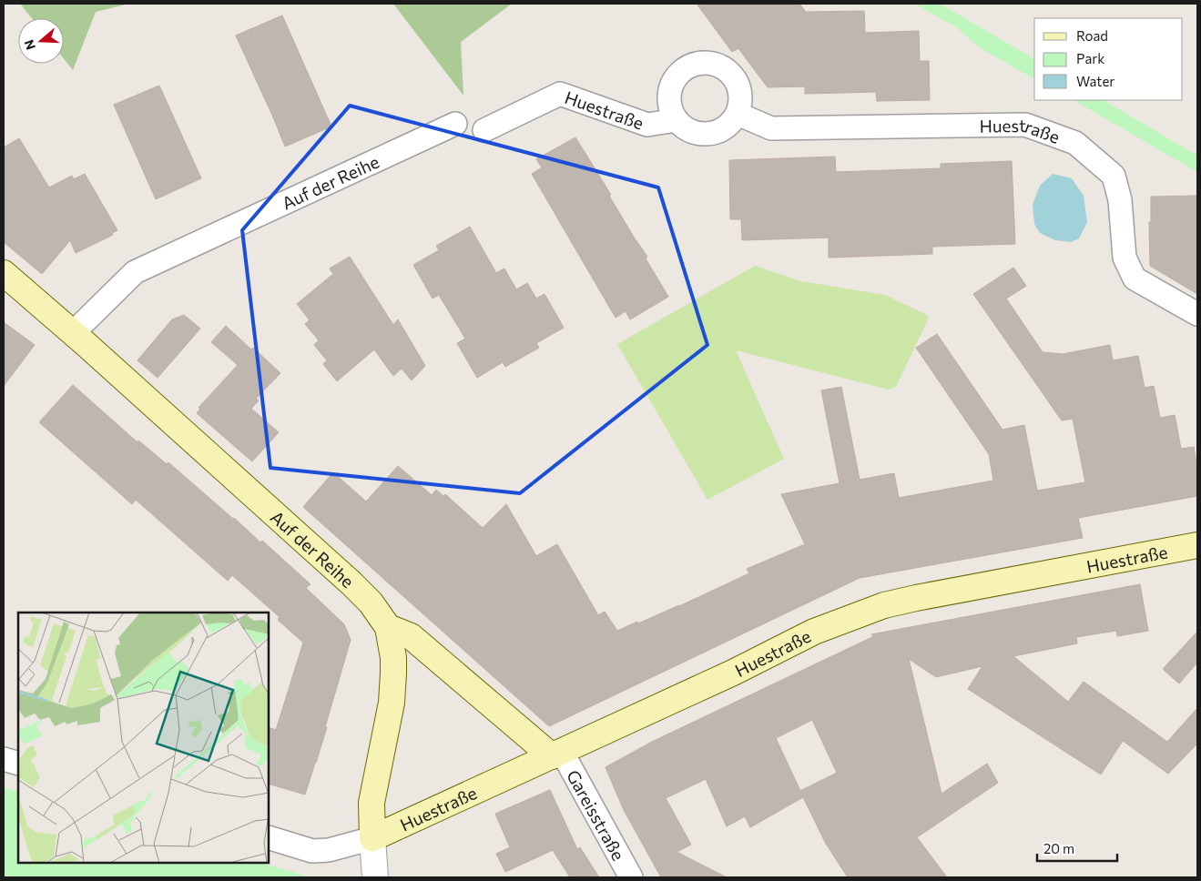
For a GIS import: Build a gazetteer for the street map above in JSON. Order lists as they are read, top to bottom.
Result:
{
  "streets": {
    "main road": ["Huestraße", "Auf der Reihe"],
    "street": ["Gareisstraße"]
  },
  "crossings": [
    ["Huestraße", "Auf der Reihe"],
    ["Huestraße", "Gareisstraße"]
  ],
  "legend": ["Road", "Park", "Water"],
  "scale_bar": "20 m",
  "north": "left"
}
